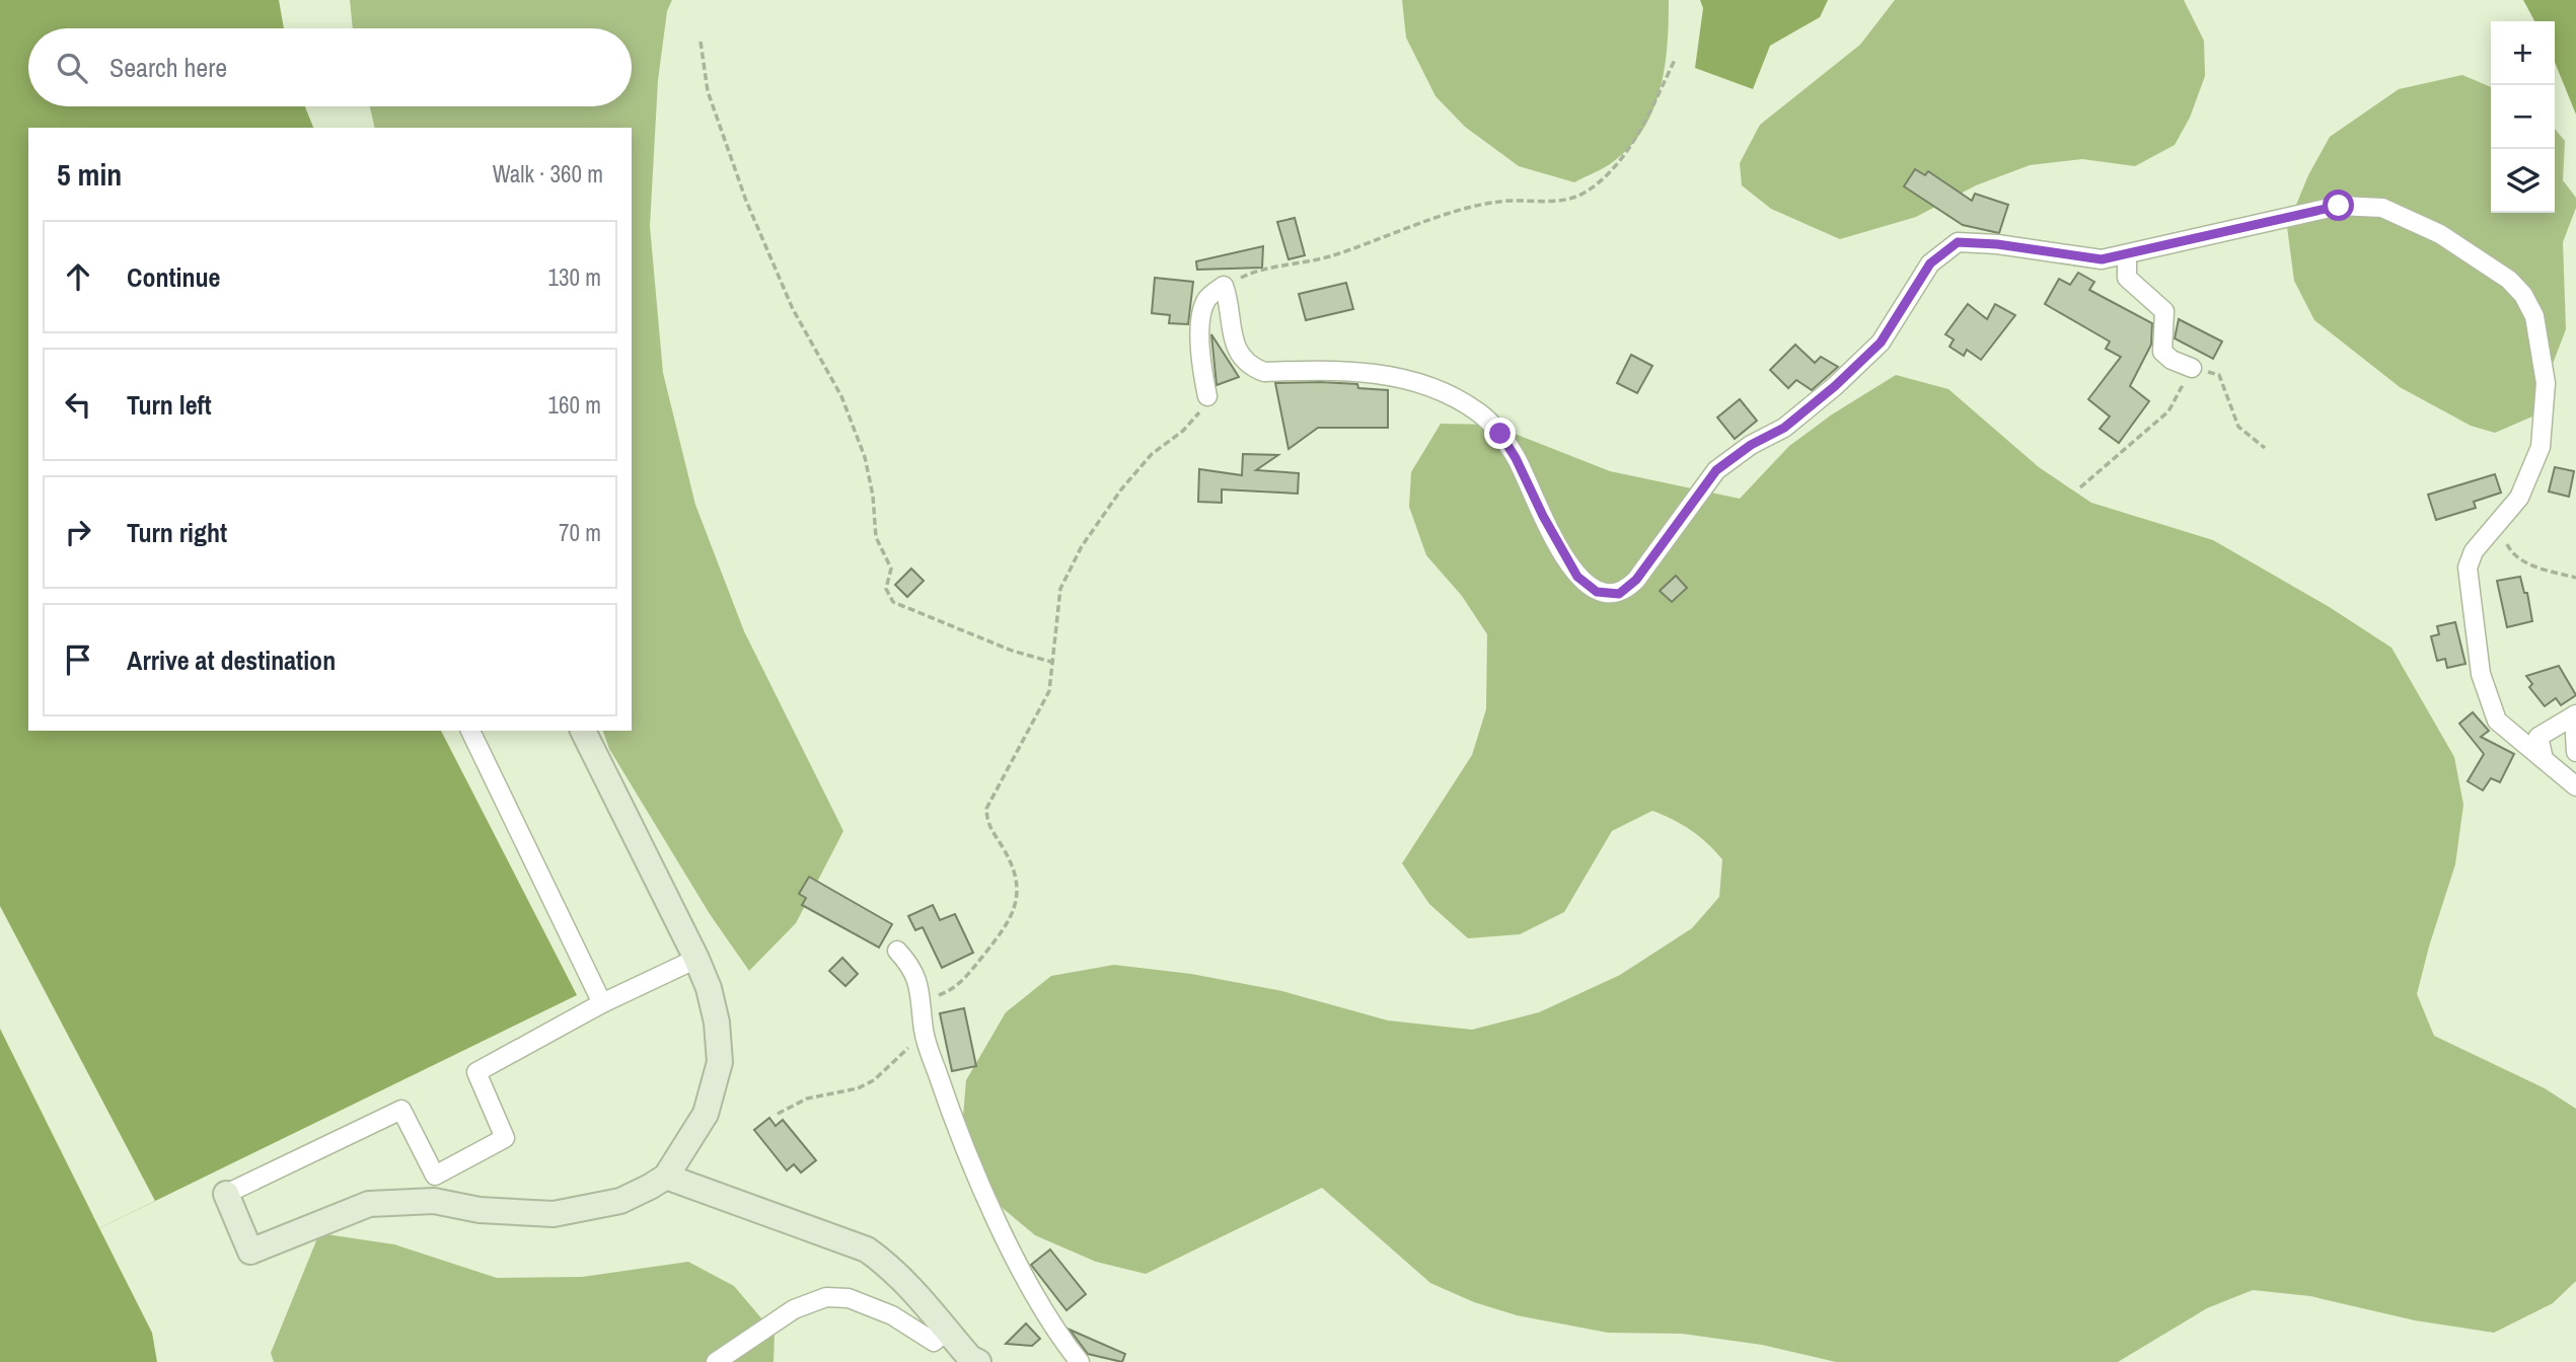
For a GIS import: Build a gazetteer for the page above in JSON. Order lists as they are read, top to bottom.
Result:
{
  "page": {
    "map_buttons": ["+", "−"],
    "search": "Search here",
    "heading": ["5 min", "Walk · 360 m"],
    "list": [
      ["Continue", "130 m"],
      ["Turn left", "160 m"],
      ["Turn right", "70 m"],
      "Arrive at destination"
    ]
  }
}
